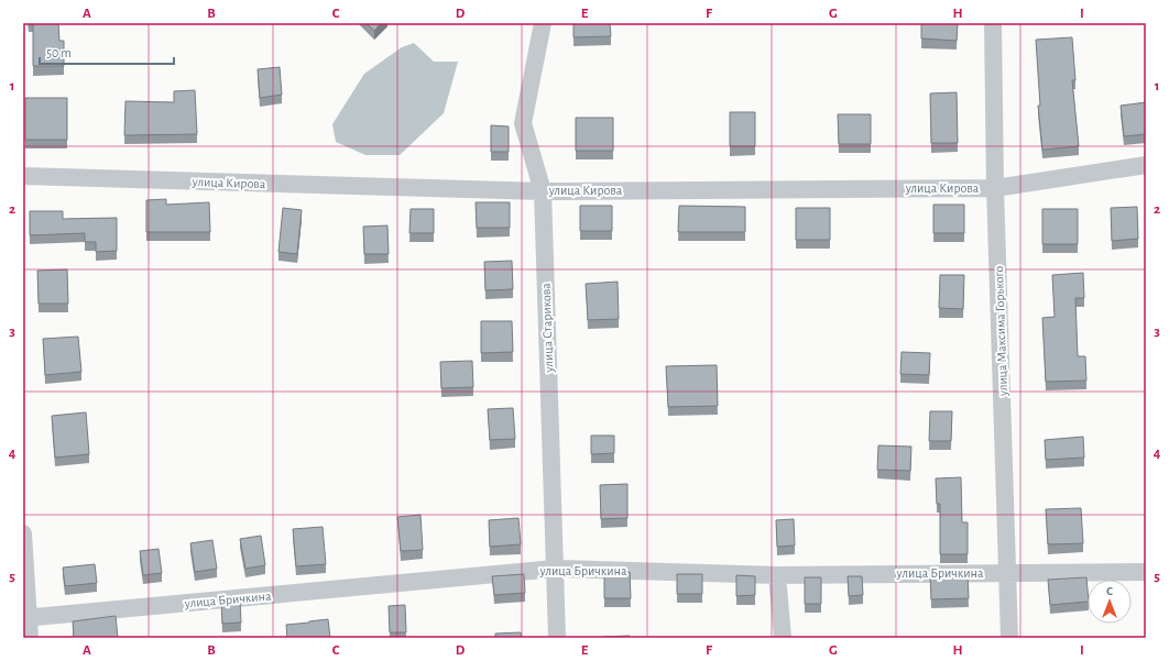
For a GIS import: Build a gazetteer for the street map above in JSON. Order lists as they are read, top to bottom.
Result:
{
  "streets": {
    "street": [
      "улица Кирова",
      "улица Старикова",
      "улица Максима Горького",
      "улица Бричкина"
    ]
  },
  "crossings": [
    ["улица Кирова", "улица Старикова"],
    ["улица Кирова", "улица Максима Горького"],
    ["улица Старикова", "улица Бричкина"],
    ["улица Максима Горького", "улица Бричкина"]
  ],
  "scale_bar": "50 m",
  "north": "top",
  "grid": {
    "columns": [
      "A",
      "B",
      "C",
      "D",
      "E",
      "F",
      "G",
      "H",
      "I"
    ],
    "rows": [
      "1",
      "2",
      "3",
      "4",
      "5"
    ]
  }
}
